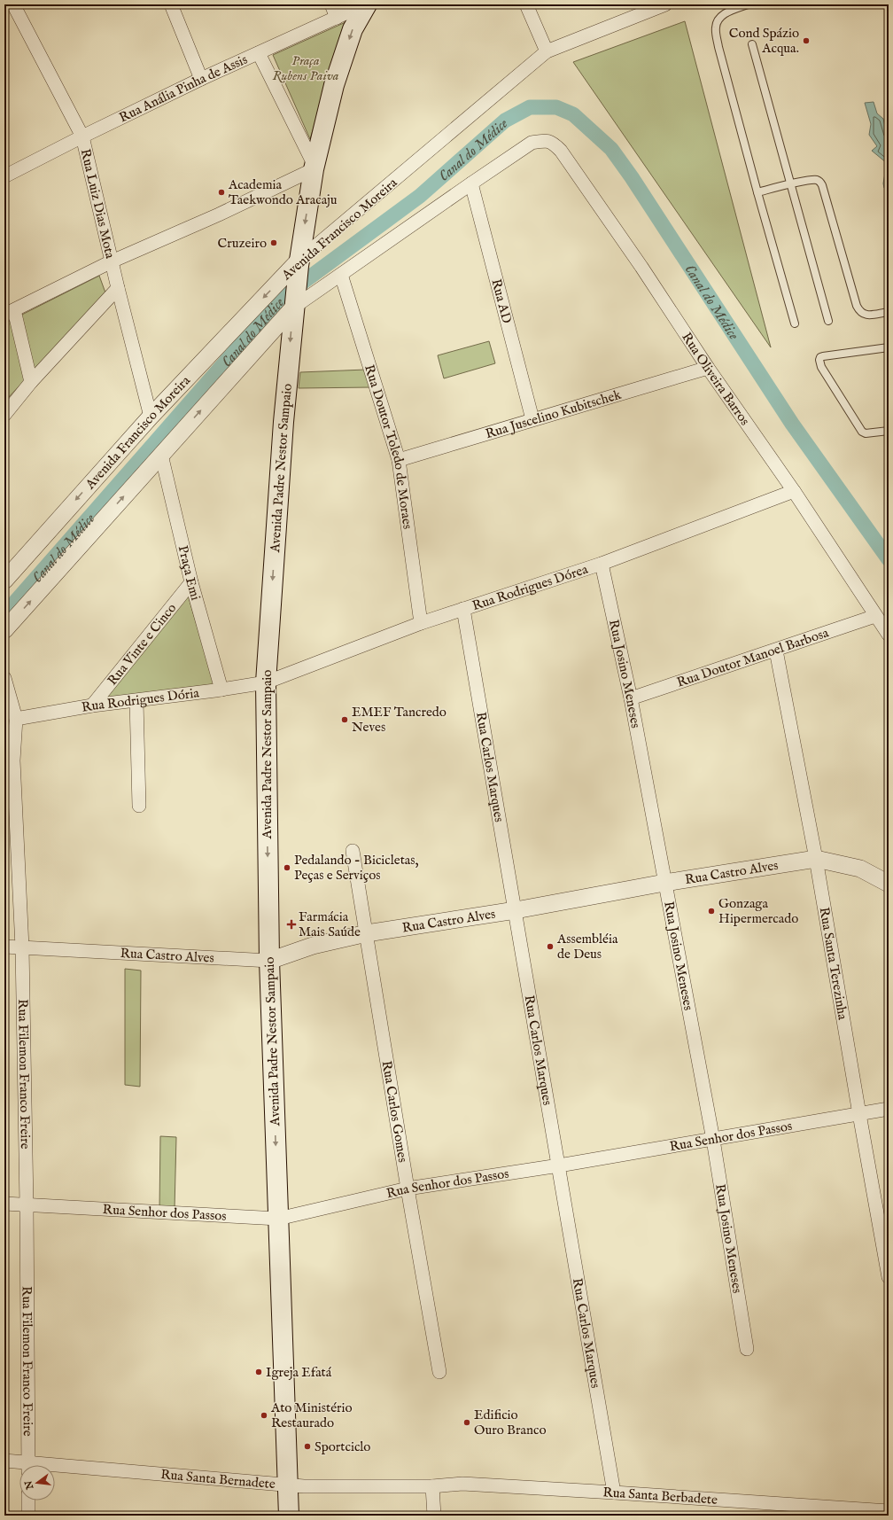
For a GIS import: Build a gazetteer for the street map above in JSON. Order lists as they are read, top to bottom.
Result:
{
  "streets": {
    "main road": ["Avenida Padre Nestor Sampaio"],
    "street": [
      "Rua Anália Pinha de Assis",
      "Rua Luiz Dias Mota",
      "Avenida Francisco Moreira",
      "Rua AD",
      "Rua Oliveira Barros",
      "Rua Juscelino Kubitschek",
      "Rua Doutor Toledo de Moraes",
      "Praça Emi",
      "Rua Rodrigues Dórea",
      "Rua Vinte e Cinco",
      "Rua Doutor Manoel Barbosa",
      "Rua Josino Meneses",
      "Rua Rodrigues Dória",
      "Rua Carlos Marques",
      "Rua Castro Alves",
      "Rua Santa Terezinha",
      "Rua Filemon Franco Freire",
      "Rua Carlos Gomes",
      "Rua Senhor dos Passos",
      "Rua Santa Bernadete",
      "Rua Santa Berbadete"
    ]
  },
  "crossings": [
    ["Rua Anália Pinha de Assis", "Rua Luiz Dias Mota"],
    ["Rua Anália Pinha de Assis", "Avenida Padre Nestor Sampaio"],
    ["Rua Luiz Dias Mota", "Avenida Francisco Moreira"],
    ["Avenida Francisco Moreira", "Avenida Padre Nestor Sampaio"],
    ["Rua AD", "Rua Oliveira Barros"],
    ["Rua AD", "Rua Juscelino Kubitschek"],
    ["Rua Oliveira Barros", "Rua Juscelino Kubitschek"],
    ["Rua Oliveira Barros", "Rua Rodrigues Dórea"],
    ["Rua Oliveira Barros", "Rua Doutor Manoel Barbosa"],
    ["Rua Juscelino Kubitschek", "Rua Doutor Toledo de Moraes"],
    ["Rua Doutor Toledo de Moraes", "Rua Rodrigues Dórea"],
    ["Avenida Padre Nestor Sampaio", "Rua Rodrigues Dórea"],
    ["Avenida Padre Nestor Sampaio", "Rua Rodrigues Dória"],
    ["Avenida Padre Nestor Sampaio", "Rua Castro Alves"],
    ["Avenida Padre Nestor Sampaio", "Rua Senhor dos Passos"],
    ["Avenida Padre Nestor Sampaio", "Rua Santa Bernadete"],
    ["Praça Emi", "Rua Vinte e Cinco"],
    ["Praça Emi", "Rua Rodrigues Dória"],
    ["Rua Rodrigues Dórea", "Rua Josino Meneses"],
    ["Rua Rodrigues Dórea", "Rua Rodrigues Dória"],
    ["Rua Rodrigues Dórea", "Rua Carlos Marques"],
    ["Rua Vinte e Cinco", "Rua Rodrigues Dória"],
    ["Rua Doutor Manoel Barbosa", "Rua Josino Meneses"],
    ["Rua Doutor Manoel Barbosa", "Rua Santa Terezinha"],
    ["Rua Josino Meneses", "Rua Castro Alves"],
    ["Rua Josino Meneses", "Rua Senhor dos Passos"],
    ["Rua Rodrigues Dória", "Rua Filemon Franco Freire"],
    ["Rua Carlos Marques", "Rua Castro Alves"],
    ["Rua Carlos Marques", "Rua Senhor dos Passos"],
    ["Rua Carlos Marques", "Rua Santa Berbadete"],
    ["Rua Castro Alves", "Rua Santa Terezinha"],
    ["Rua Castro Alves", "Rua Filemon Franco Freire"],
    ["Rua Castro Alves", "Rua Carlos Gomes"],
    ["Rua Santa Terezinha", "Rua Senhor dos Passos"],
    ["Rua Filemon Franco Freire", "Rua Senhor dos Passos"],
    ["Rua Carlos Gomes", "Rua Senhor dos Passos"],
    ["Rua Santa Bernadete", "Rua Santa Berbadete"]
  ],
  "one_way": ["Avenida Padre Nestor Sampaio"],
  "water": ["Canal do Médice"],
  "parks": ["Praça Rubens Paiva"],
  "places": {
    "other": [
      "Cond Spázio Acqua.",
      "Academia Taekwondo Aracaju",
      "Cruzeiro",
      "EMEF Tancredo Neves",
      "Pedalando - Bicicletas, Peças e Serviços",
      "Gonzaga Hipermercado",
      "Assembléia de Deus",
      "Igreja Efatá",
      "Ato Ministério Restaurado",
      "Edificio Ouro Branco",
      "Sportciclo"
    ],
    "health": ["Farmácia Mais Saúde"]
  },
  "north": "left"
}
